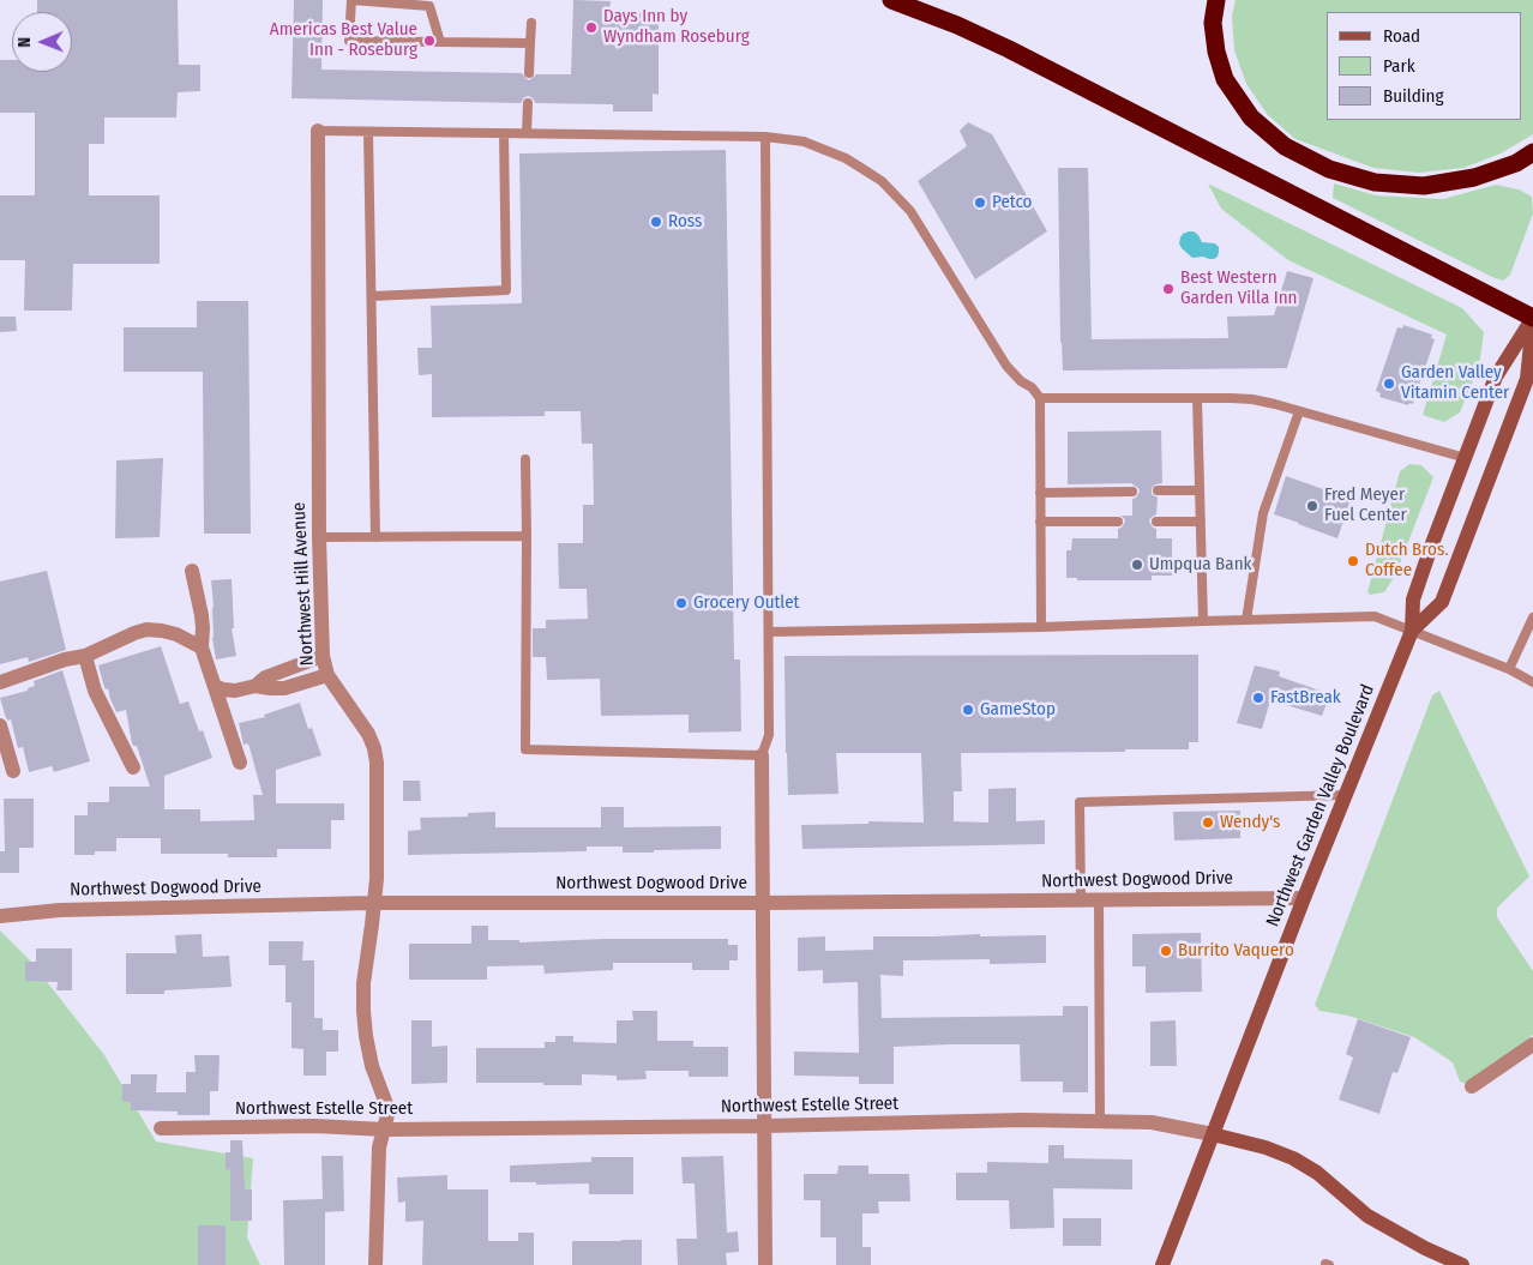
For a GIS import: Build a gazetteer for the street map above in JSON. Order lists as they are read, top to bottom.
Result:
{
  "streets": {
    "main road": ["Northwest Garden Valley Boulevard", "Northwest Estelle Street"],
    "street": ["Northwest Hill Avenue", "Northwest Dogwood Drive"]
  },
  "crossings": [
    ["Northwest Hill Avenue", "Northwest Dogwood Drive"],
    ["Northwest Hill Avenue", "Northwest Estelle Street"],
    ["Northwest Garden Valley Boulevard", "Northwest Dogwood Drive"],
    ["Northwest Garden Valley Boulevard", "Northwest Estelle Street"]
  ],
  "places": [
    "Days Inn by Wyndham Roseburg",
    "Americas Best Value Inn - Roseburg",
    "Petco",
    "Ross",
    "Best Western Garden Villa Inn",
    "Garden Valley Vitamin Center",
    "Fred Meyer Fuel Center",
    "Dutch Bros. Coffee",
    "Umpqua Bank",
    "Grocery Outlet",
    "FastBreak",
    "GameStop",
    "Wendy's",
    "Burrito Vaquero"
  ],
  "legend": ["Road", "Park", "Building"],
  "north": "left"
}
